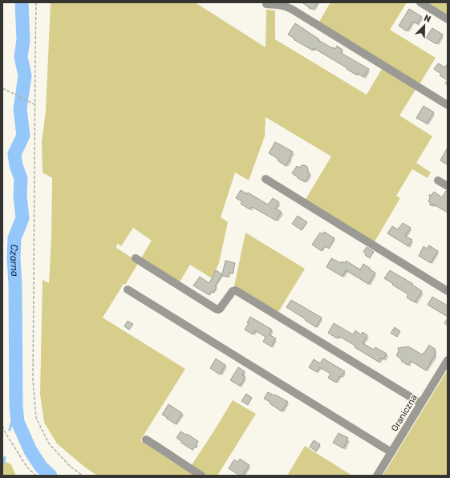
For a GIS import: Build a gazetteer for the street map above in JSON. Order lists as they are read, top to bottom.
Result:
{
  "streets": {
    "street": ["Graniczna"]
  },
  "water": ["Czarna"],
  "north": "top right"
}
